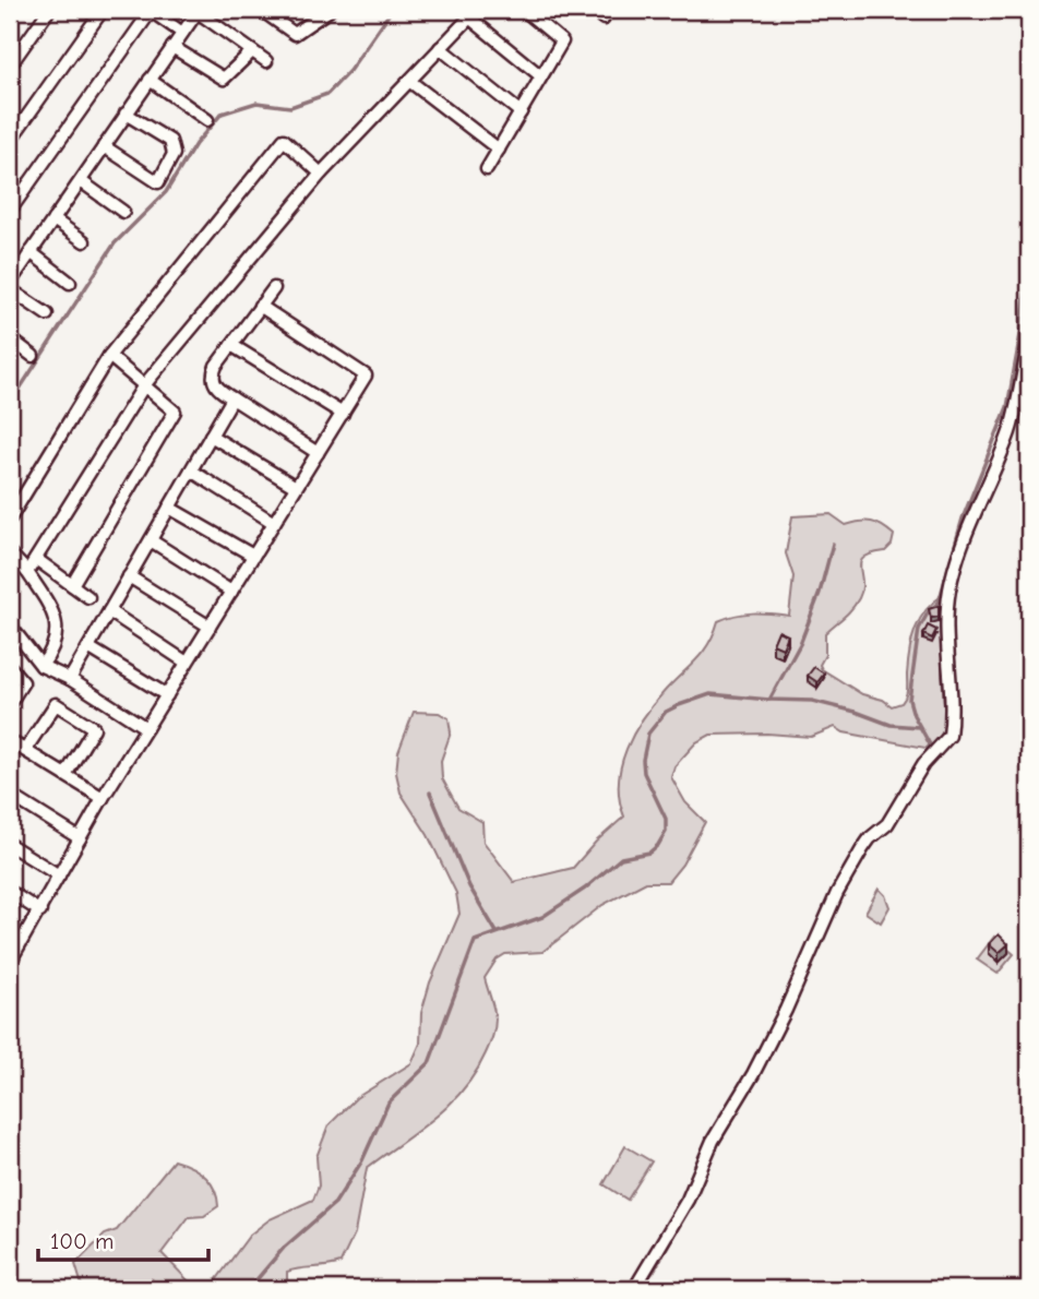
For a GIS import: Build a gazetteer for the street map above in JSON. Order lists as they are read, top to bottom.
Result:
{
  "scale_bar": "100 m"
}
